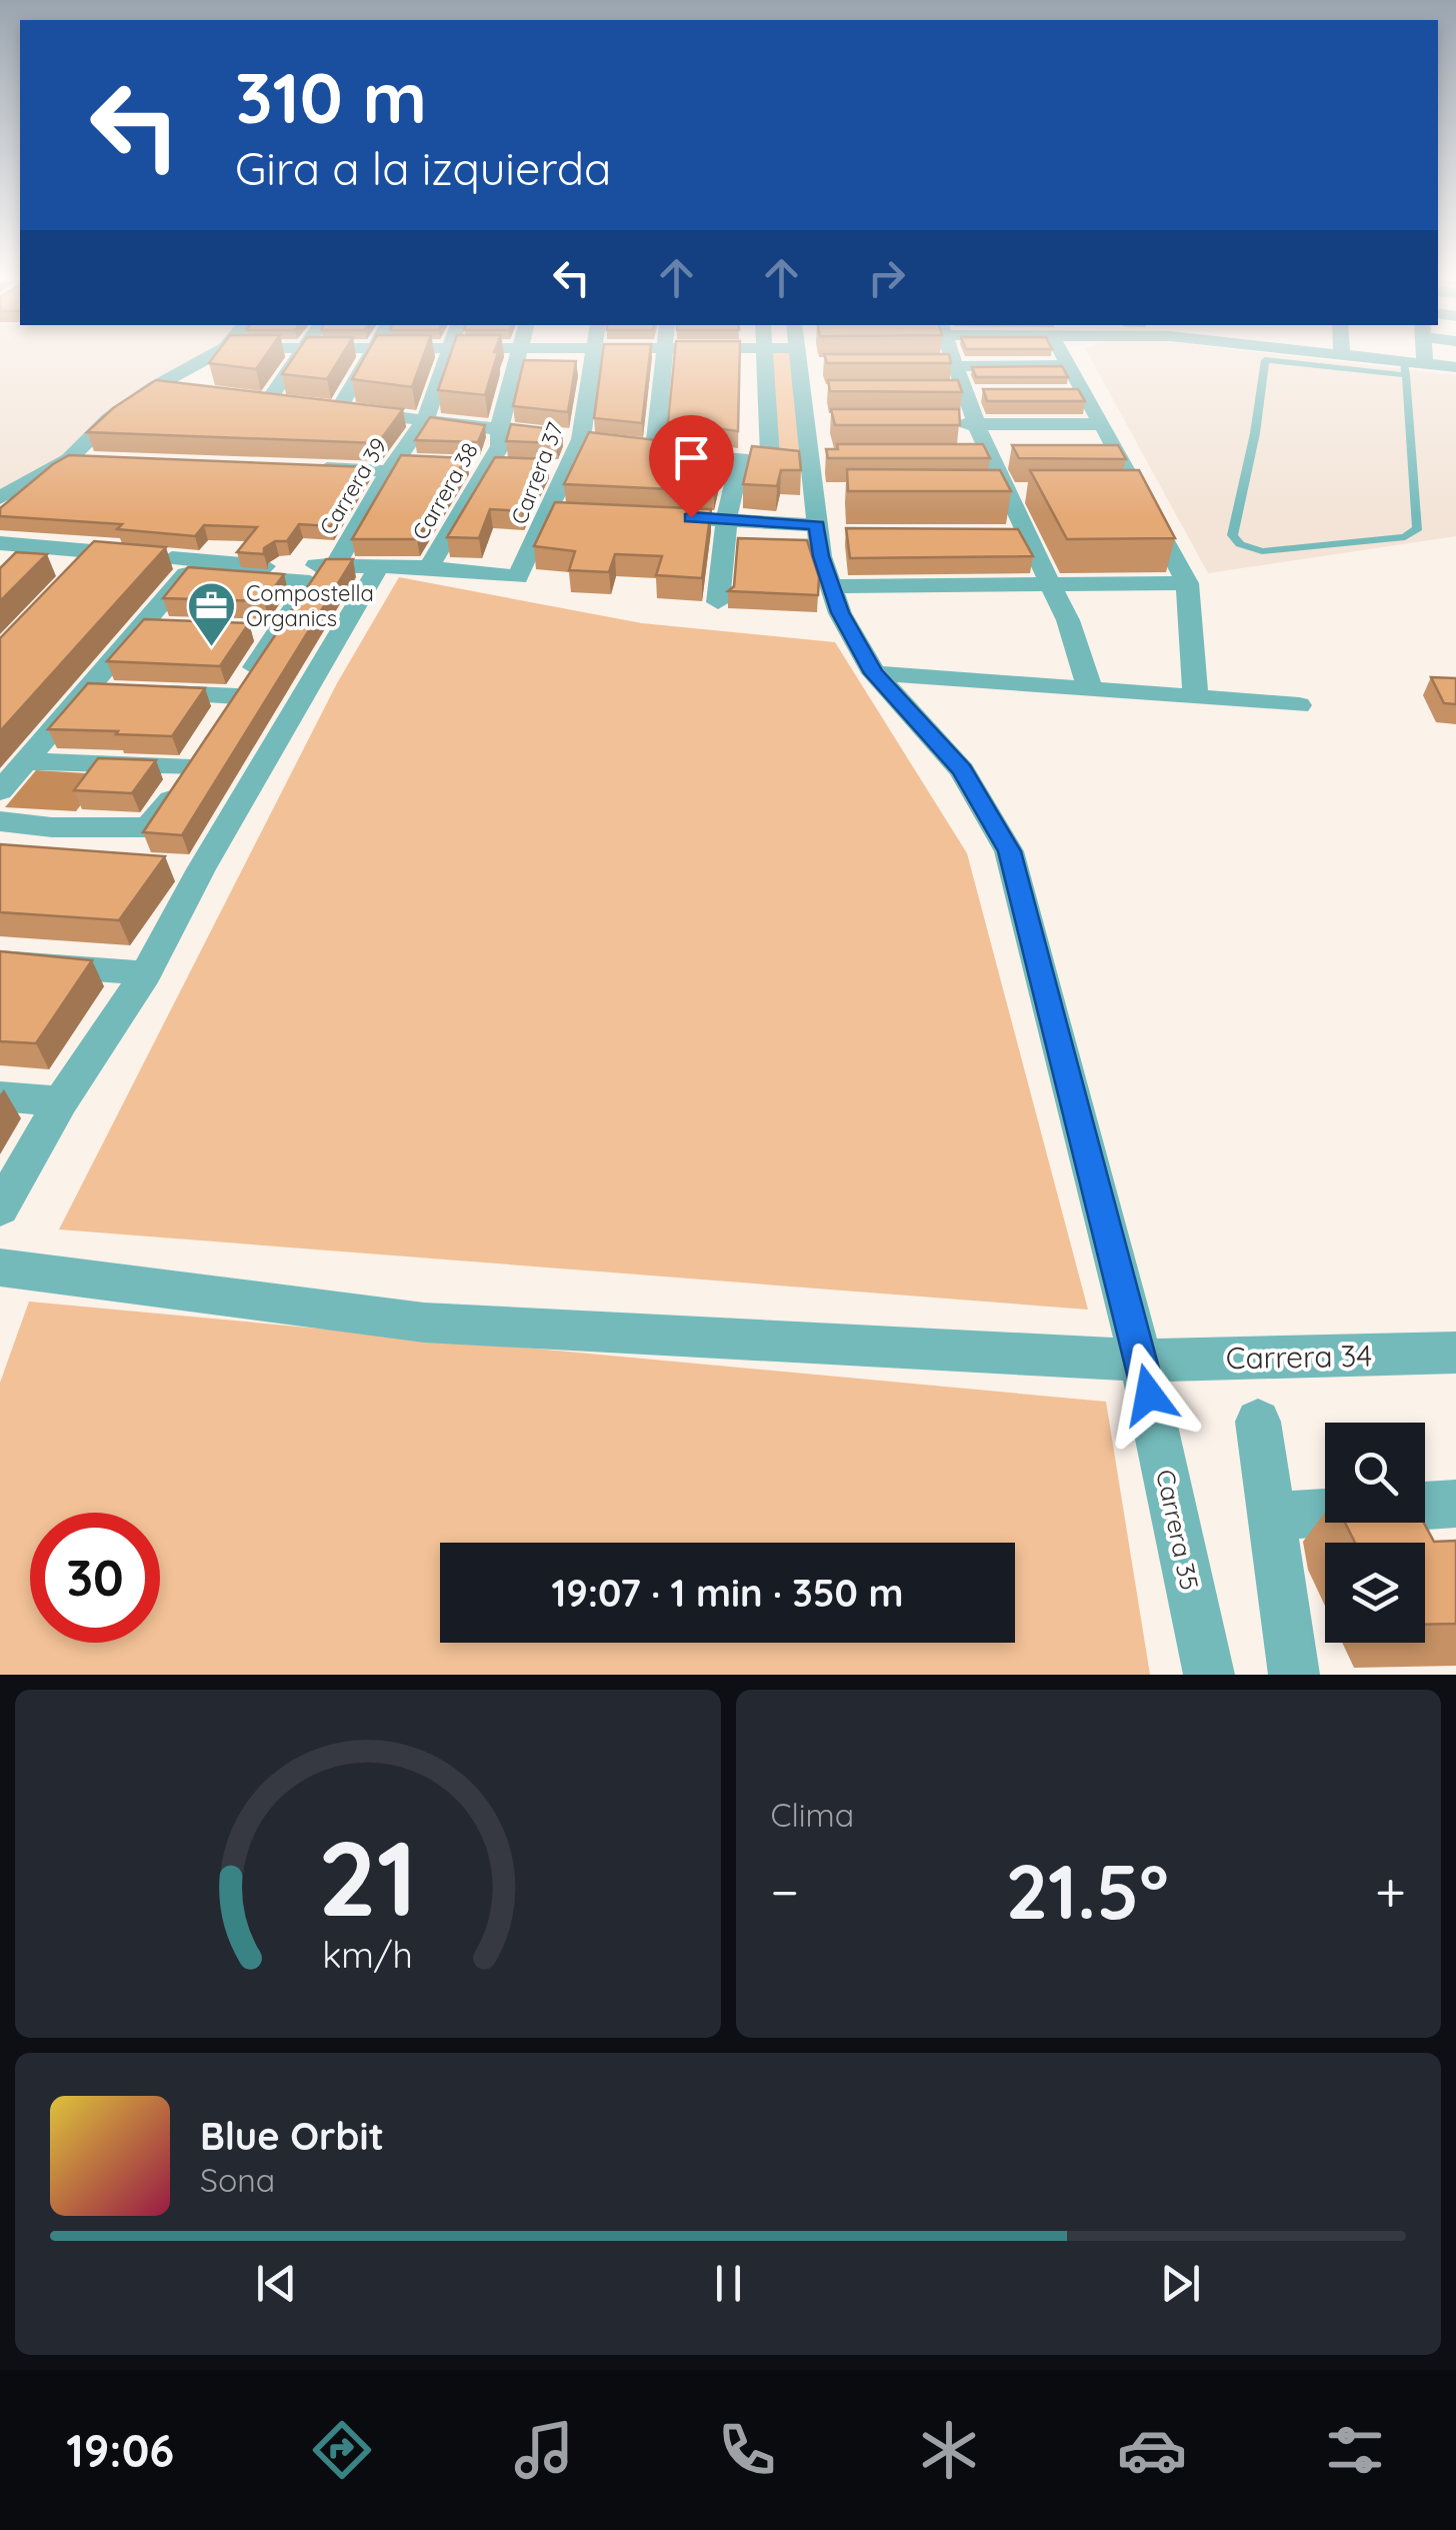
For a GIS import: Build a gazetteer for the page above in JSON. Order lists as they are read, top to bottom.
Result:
{
  "streets": {
    "street": [
      "Carrera 37",
      "Carrera 39",
      "Carrera 38",
      "Carrera 34",
      "Carrera 35"
    ]
  },
  "crossings": [
    ["Carrera 37", "Carrera 38"],
    ["Carrera 34", "Carrera 35"]
  ],
  "places": {
    "office": ["Compostella Organics"]
  },
  "page": {
    "turn": ["310 m", "Gira a la izquierda"],
    "limit": "30",
    "trip": "19:07 · 1 min · 350 m",
    "tile": "Clima",
    "heat": ["−", "21.5°", "+"],
    "song": ["Blue Orbit", "Sona"],
    "tabs": "19:06",
    "gauge": ["21", "km/h"]
  }
}
